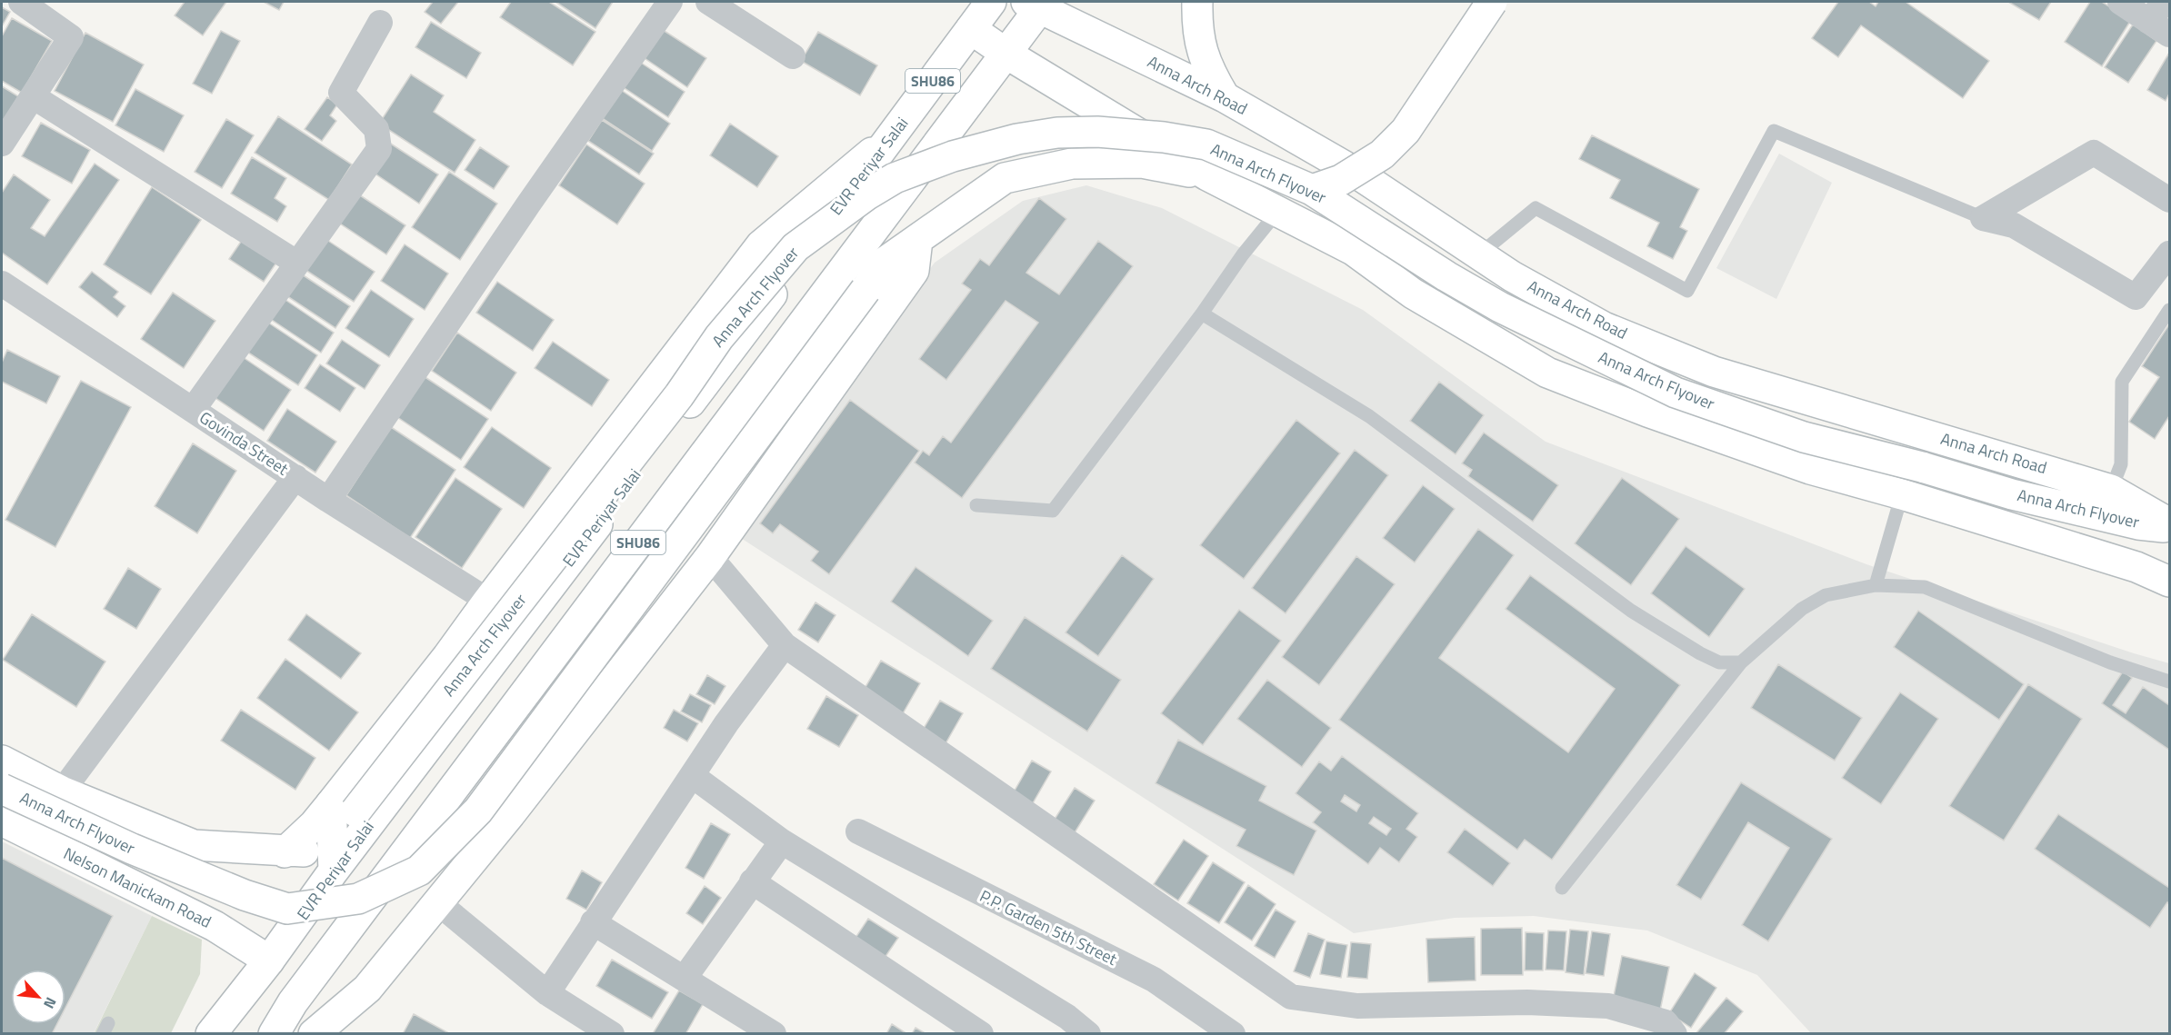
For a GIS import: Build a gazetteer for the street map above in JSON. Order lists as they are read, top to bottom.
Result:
{
  "streets": {
    "main road": [
      "SHU86",
      "Anna Arch Road",
      "EVR Periyar Salai",
      "Anna Arch Flyover",
      "Nelson Manickam Road"
    ],
    "street": ["Govinda Street", "P.P. Garden 5th Street"]
  },
  "crossings": [
    ["SHU86", "Anna Arch Road"],
    ["Anna Arch Road", "Anna Arch Flyover"],
    ["EVR Periyar Salai", "Nelson Manickam Road"]
  ],
  "north": "bottom right"
}
